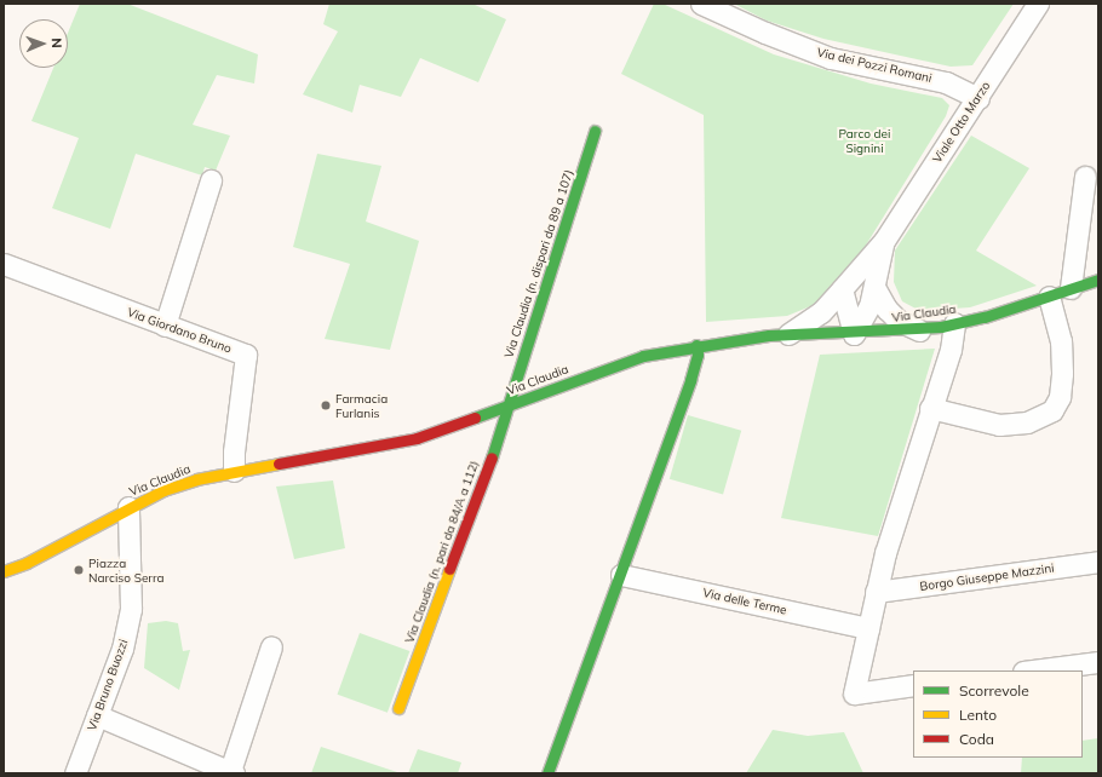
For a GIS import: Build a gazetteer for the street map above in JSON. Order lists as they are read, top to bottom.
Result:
{
  "streets": {
    "street": [
      "Via dei Pozzi Romani",
      "Viale Otto Marzo",
      "Via Claudia (n. dispari da 89 a 107)",
      "Via Claudia",
      "Via Giordano Bruno",
      "Via Claudia (n. pari da 84/A a 112)",
      "Borgo Giuseppe Mazzini",
      "Via delle Terme",
      "Via Bruno Buozzi"
    ]
  },
  "crossings": [
    ["Via dei Pozzi Romani", "Viale Otto Marzo"],
    ["Viale Otto Marzo", "Via Claudia"],
    ["Via Claudia (n. dispari da 89 a 107)", "Via Claudia"],
    ["Via Claudia (n. dispari da 89 a 107)", "Via Claudia (n. pari da 84/A a 112)"],
    ["Via Claudia", "Via Giordano Bruno"],
    ["Via Claudia", "Via Claudia (n. pari da 84/A a 112)"],
    ["Via Claudia", "Via Bruno Buozzi"]
  ],
  "parks": ["Parco dei Signini"],
  "places": ["Farmacia Furlanis", "Piazza Narciso Serra"],
  "legend": ["Scorrevole", "Lento", "Coda"],
  "north": "right"
}
